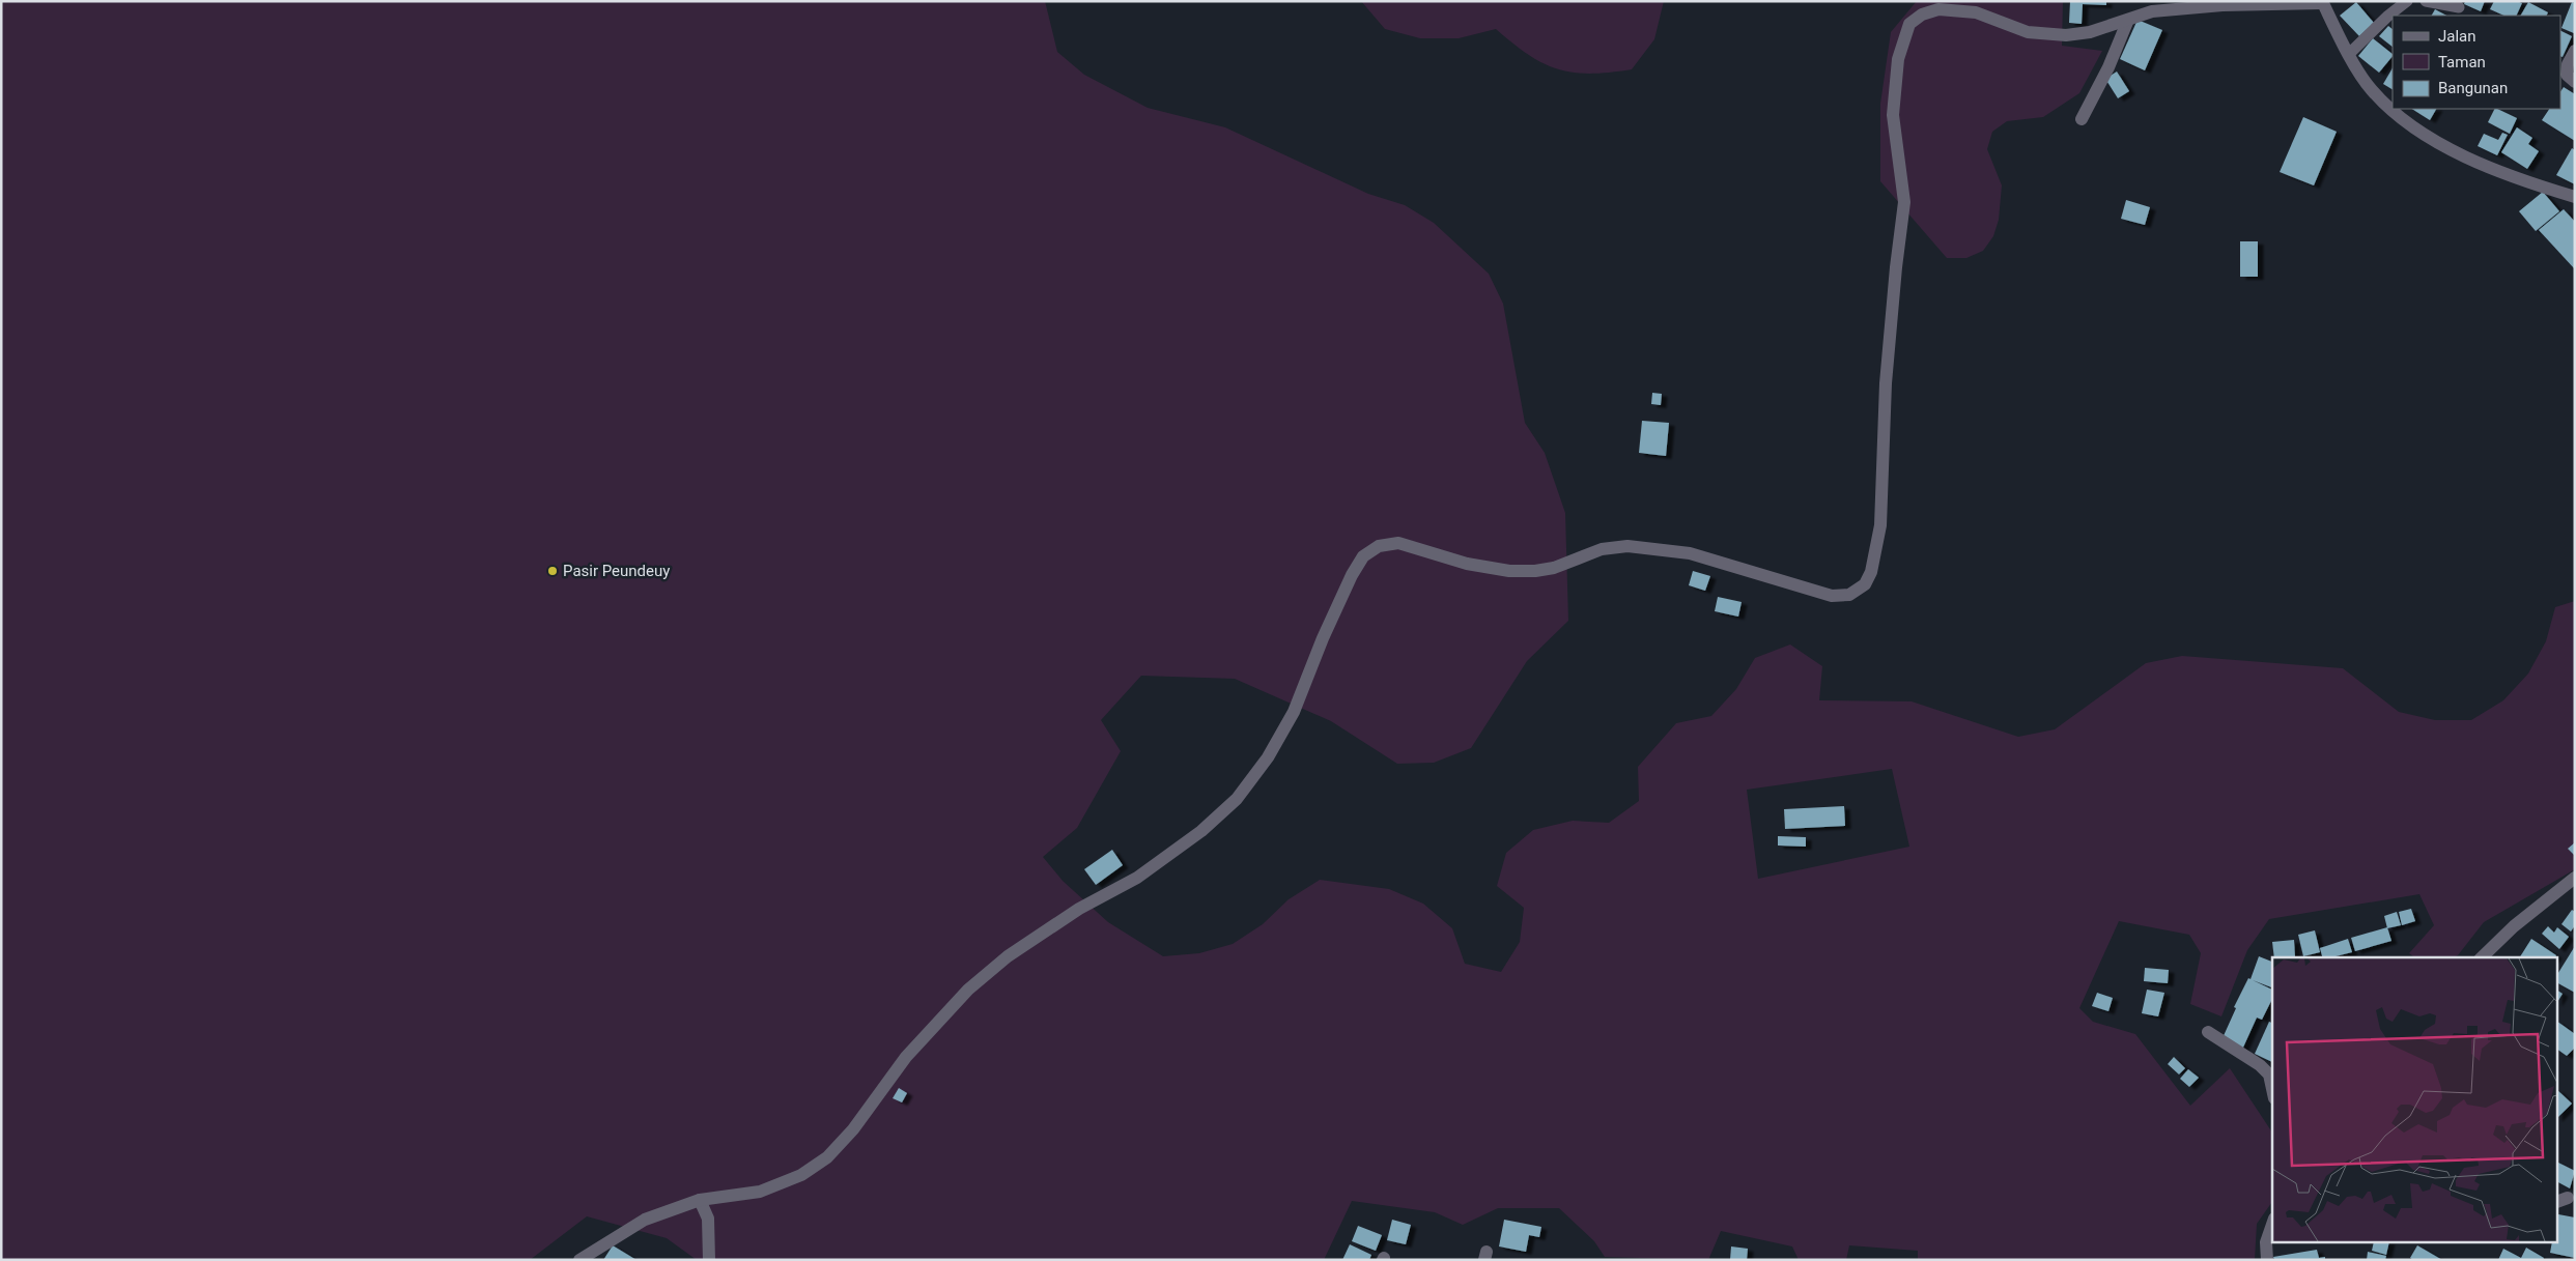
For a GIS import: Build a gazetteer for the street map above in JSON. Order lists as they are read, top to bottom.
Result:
{
  "places": ["Pasir Peundeuy"],
  "legend": ["Jalan", "Taman", "Bangunan"]
}
